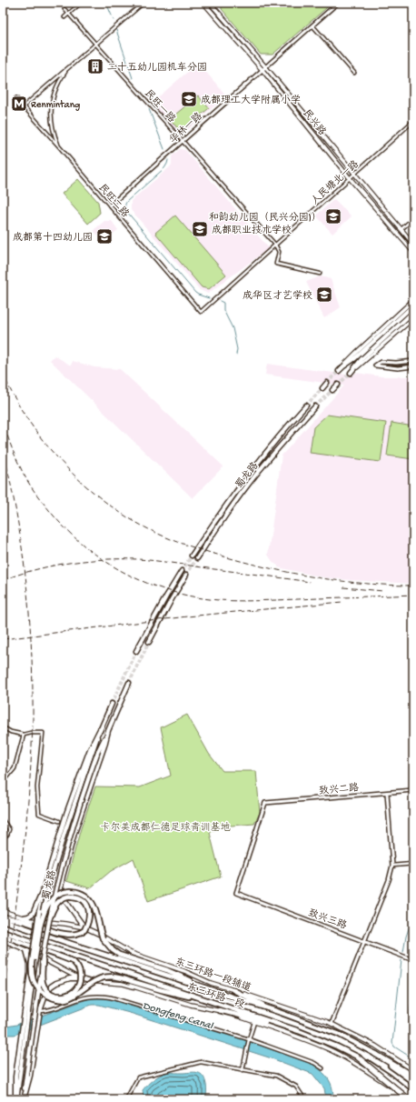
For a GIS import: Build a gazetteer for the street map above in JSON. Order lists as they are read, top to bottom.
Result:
{
  "streets": {
    "highway": ["东三环路一段"],
    "main road": ["民兴路", "蜀龙路", "东三环路一段辅道"],
    "street": [
      "民旺一路",
      "华林一路",
      "人民塘北一路",
      "民旺二路",
      "致兴二路",
      "致兴三路"
    ]
  },
  "crossings": [
    ["民旺一路", "华林一路"],
    ["民旺一路", "人民塘北一路"],
    ["民兴路", "华林一路"],
    ["民兴路", "人民塘北一路"],
    ["华林一路", "民旺二路"],
    ["人民塘北一路", "民旺二路"],
    ["致兴二路", "致兴三路"]
  ],
  "water": ["Dongfeng Canal"],
  "parks": ["卡尔美成都仁德足球青训基地"],
  "places": {
    "building": ["二十五幼儿园机车分园"],
    "school or university": [
      "成都理工大学附属小学",
      "和韵幼儿园（民兴分园)）",
      "成都职业技术学校",
      "成都第十四幼儿园",
      "成华区才艺学校"
    ],
    "metro station": ["Renmintang"]
  }
}
